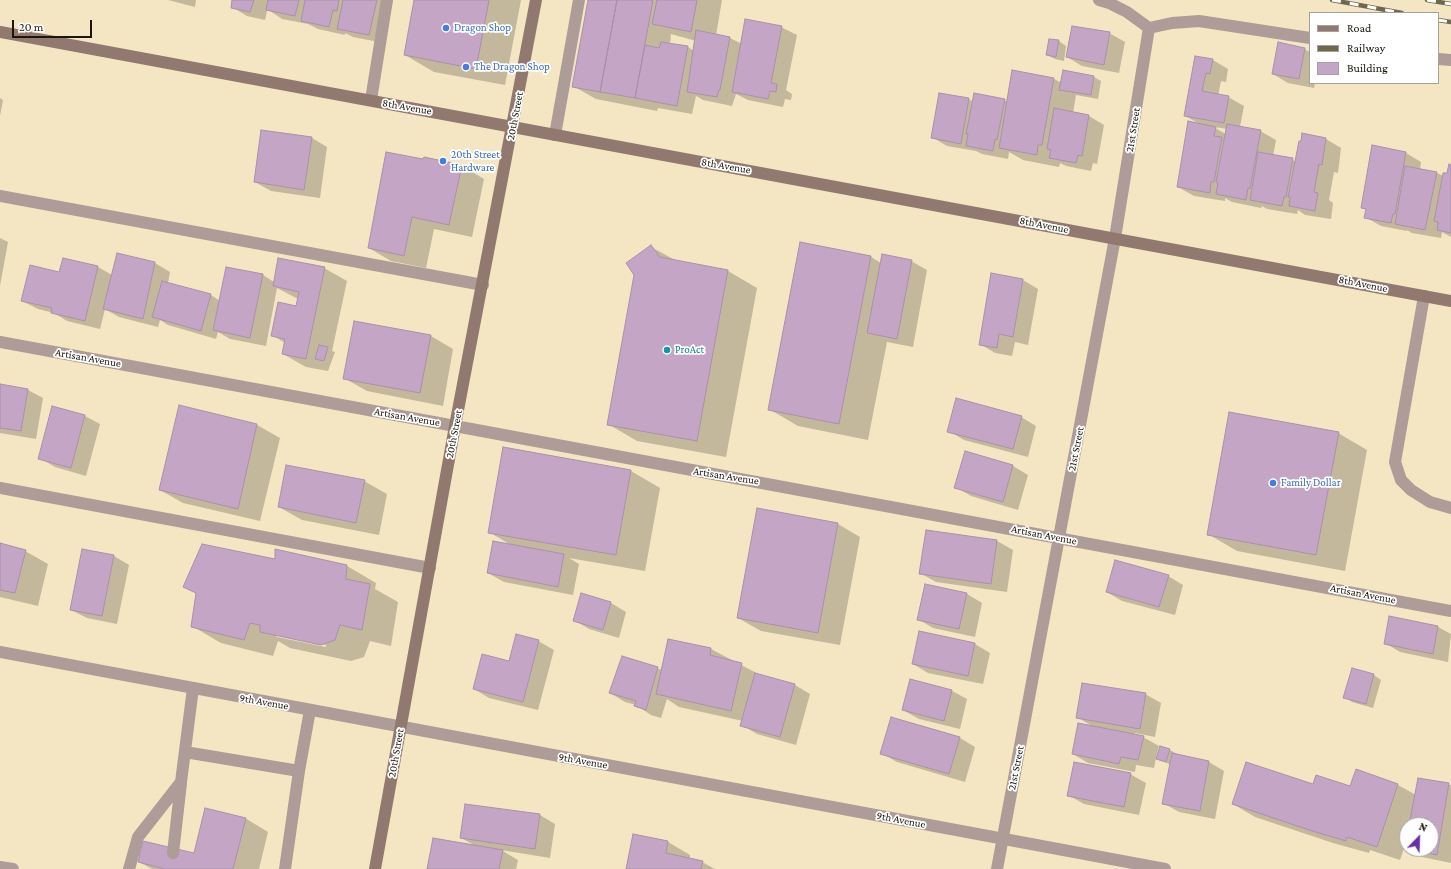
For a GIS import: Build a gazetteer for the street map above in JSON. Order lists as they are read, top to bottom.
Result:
{
  "streets": {
    "main road": ["8th Avenue", "20th Street"],
    "street": ["21st Street", "Artisan Avenue", "9th Avenue"]
  },
  "crossings": [
    ["8th Avenue", "20th Street"],
    ["8th Avenue", "21st Street"],
    ["20th Street", "Artisan Avenue"],
    ["20th Street", "9th Avenue"],
    ["21st Street", "Artisan Avenue"],
    ["21st Street", "9th Avenue"]
  ],
  "places": [
    "Dragon Shop",
    "The Dragon Shop",
    "20th Street Hardware",
    "ProAct",
    "Family Dollar"
  ],
  "legend": ["Road", "Railway", "Building"],
  "scale_bar": "20 m",
  "north": "top right"
}
